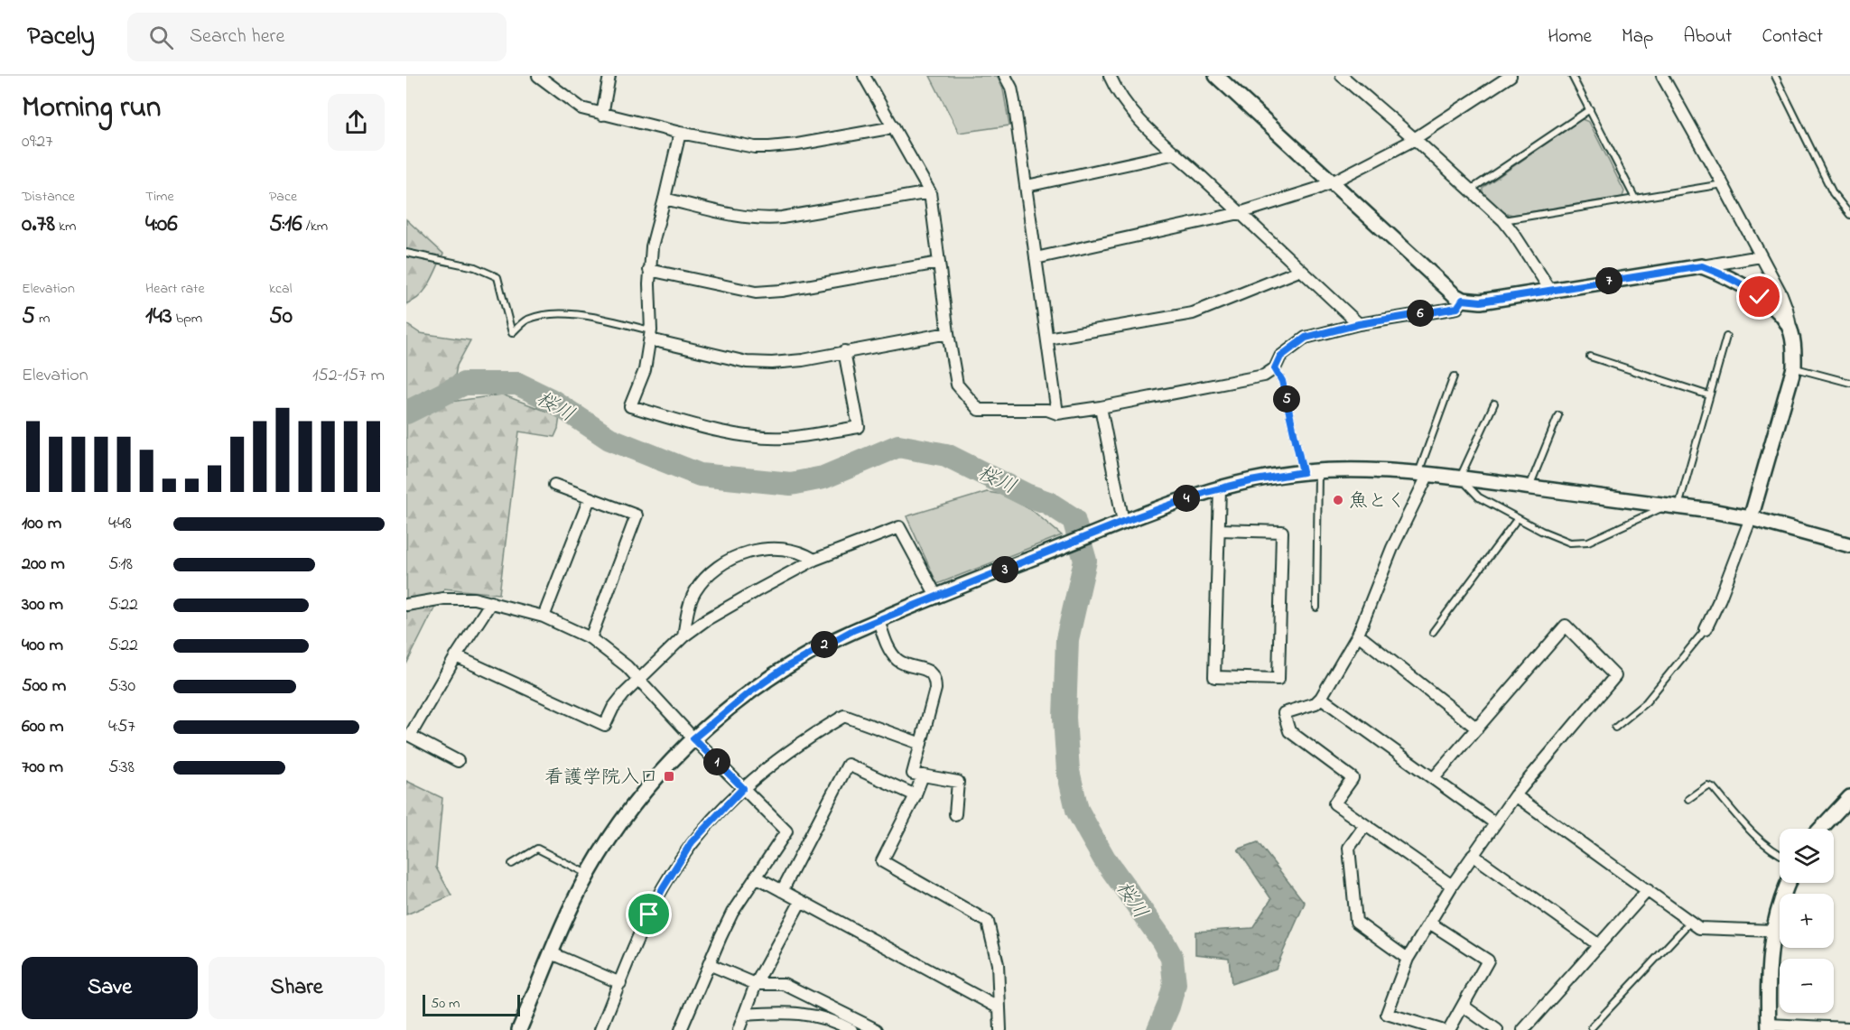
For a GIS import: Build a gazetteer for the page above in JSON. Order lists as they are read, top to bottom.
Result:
{
  "water": ["桜川"],
  "places": {
    "other": ["魚とく"],
    "transit": ["看護学院入口"]
  },
  "scale_bar": "50 m",
  "page": {
    "header": "Pacely",
    "search": "Search here",
    "nav": [
      "Home",
      "Map",
      "About",
      "Contact"
    ],
    "heading": ["Morning run", "09:27"],
    "stats": [
      ["Distance", "0.78 km"],
      ["Time", "4:06"],
      ["Pace", "5:16 /km"],
      ["Elevation", "5 m"],
      ["Heart rate", "143 bpm"],
      ["kcal", "50"]
    ],
    "pins": [
      "7",
      "6",
      "5",
      "4",
      "3",
      "2",
      "1"
    ],
    "chart": ["Elevation", "152–157 m"],
    "list": [
      {
        "name": "100 m",
        "note": "4:48"
      },
      {
        "name": "200 m",
        "note": "5:18"
      },
      {
        "name": "300 m",
        "note": "5:22"
      },
      {
        "name": "400 m",
        "note": "5:22"
      },
      {
        "name": "500 m",
        "note": "5:30"
      },
      {
        "name": "600 m",
        "note": "4:57"
      },
      {
        "name": "700 m",
        "note": "5:38"
      }
    ],
    "map_buttons": ["+", "−"],
    "buttons": ["Save", "Share"],
    "scale": "50 m"
  }
}
